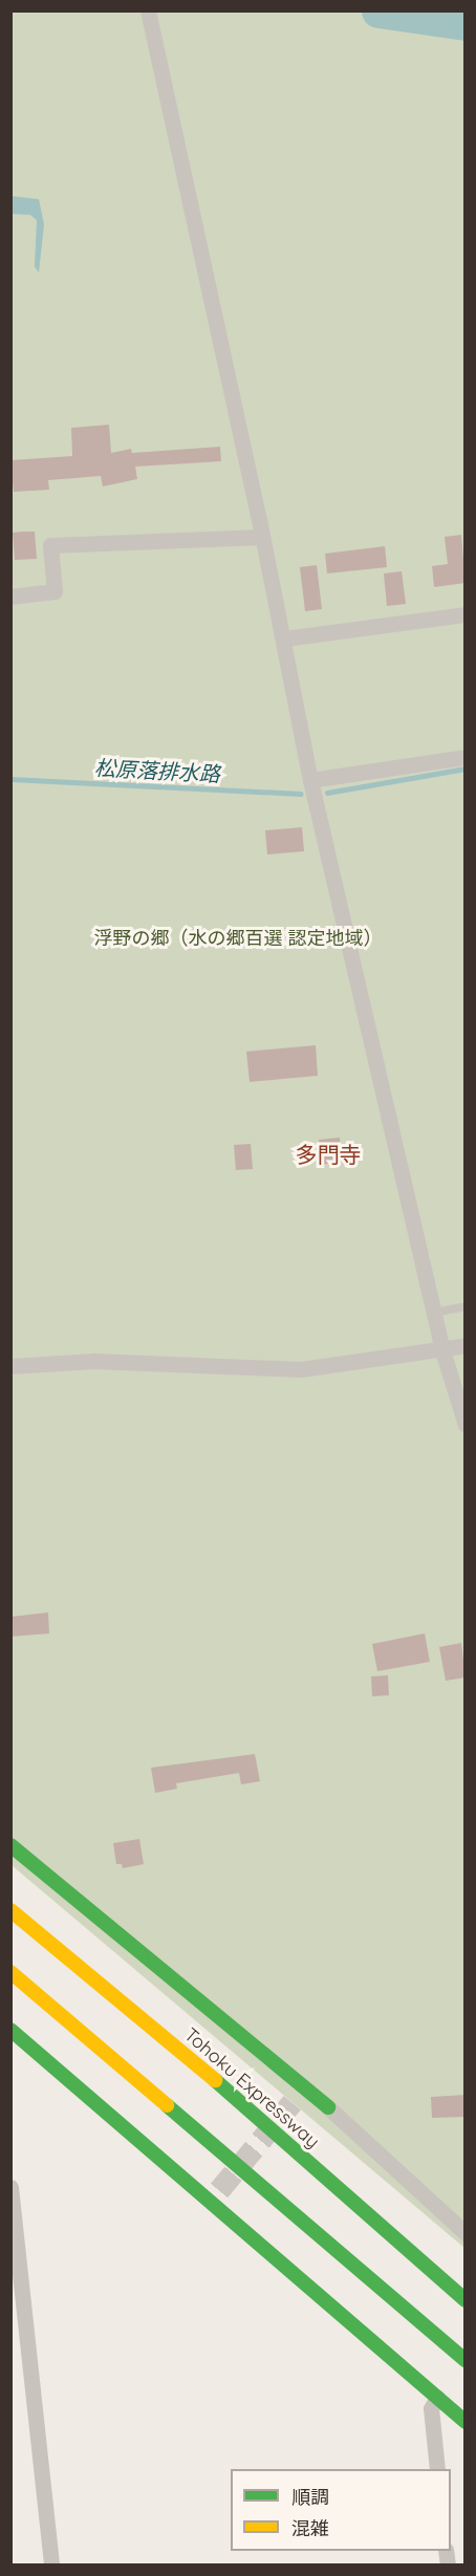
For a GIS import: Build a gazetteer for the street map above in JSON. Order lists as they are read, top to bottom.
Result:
{
  "streets": {
    "main road": ["Tohoku Expressway"]
  },
  "districts": ["多門寺"],
  "water": ["松原落排水路"],
  "parks": ["浮野の郷（水の郷百選 認定地域）"],
  "legend": ["順調", "混雑"]
}
